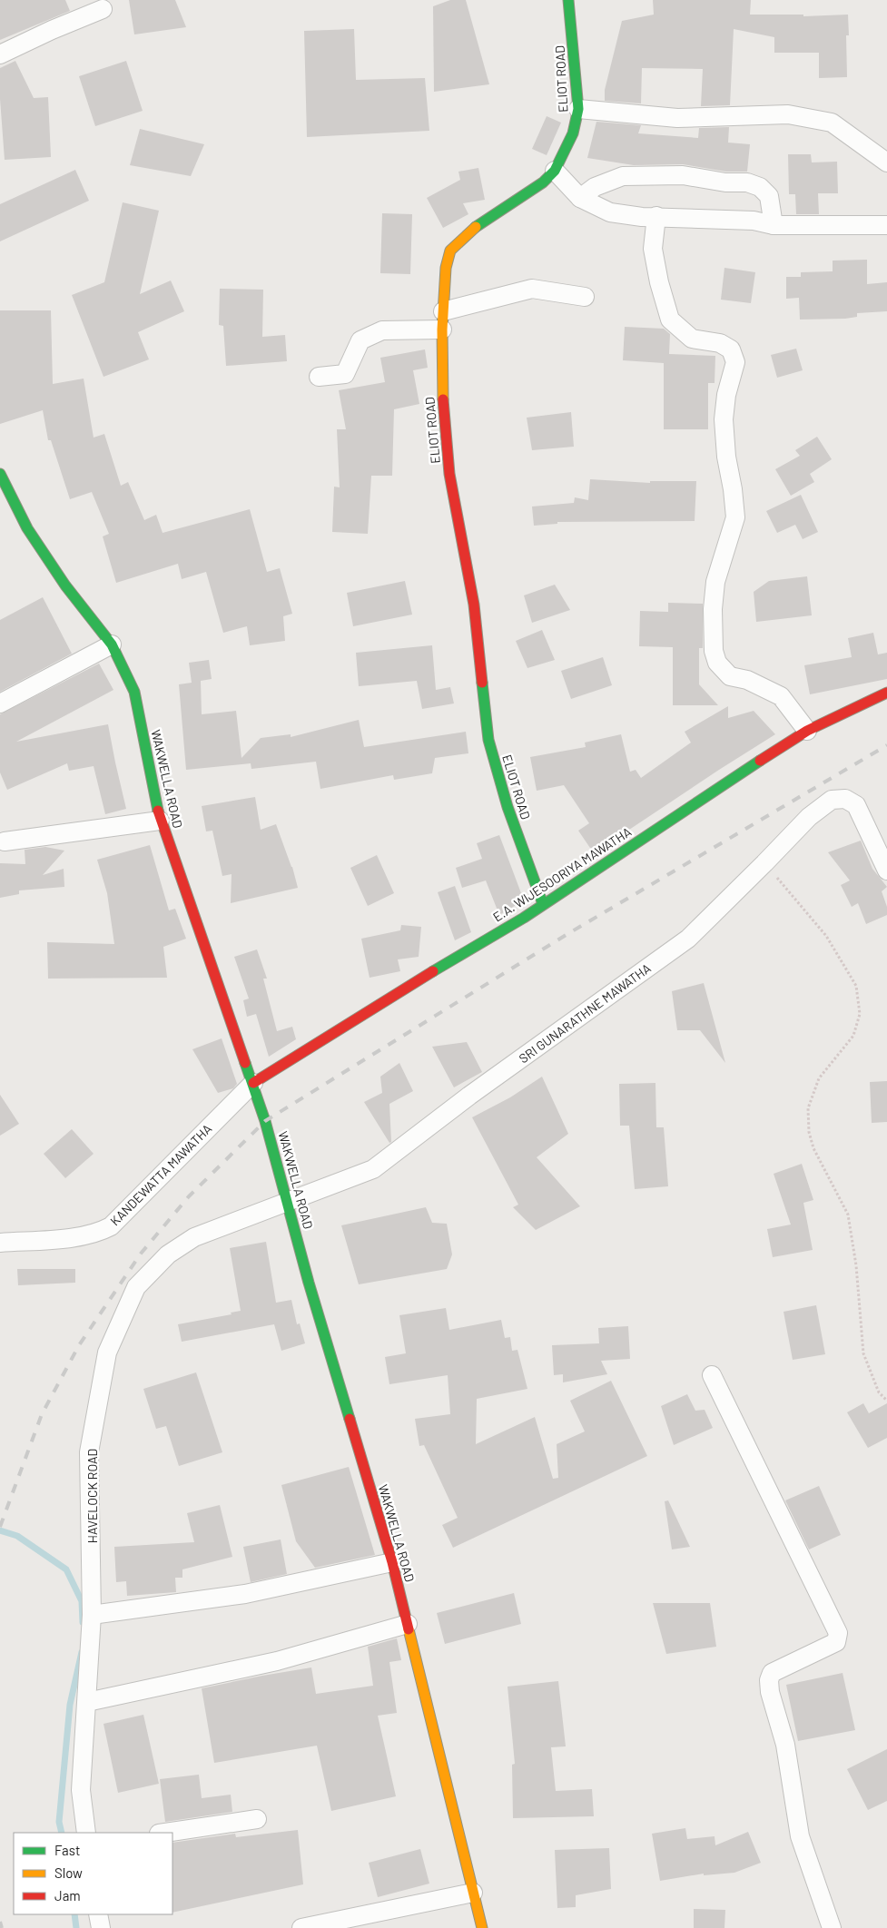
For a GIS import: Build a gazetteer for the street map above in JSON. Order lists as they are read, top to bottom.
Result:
{
  "streets": {
    "street": [
      "ELIOT ROAD",
      "WAKWELLA ROAD",
      "E.A. WIJESOORIYA MAWATHA",
      "SRI GUNARATHNE MAWATHA",
      "KANDEWATTA MAWATHA",
      "HAVELOCK ROAD"
    ]
  },
  "crossings": [
    ["ELIOT ROAD", "E.A. WIJESOORIYA MAWATHA"],
    ["WAKWELLA ROAD", "E.A. WIJESOORIYA MAWATHA"],
    ["WAKWELLA ROAD", "SRI GUNARATHNE MAWATHA"],
    ["WAKWELLA ROAD", "KANDEWATTA MAWATHA"],
    ["WAKWELLA ROAD", "HAVELOCK ROAD"],
    ["E.A. WIJESOORIYA MAWATHA", "KANDEWATTA MAWATHA"],
    ["SRI GUNARATHNE MAWATHA", "HAVELOCK ROAD"]
  ],
  "legend": ["Fast", "Slow", "Jam"]
}
